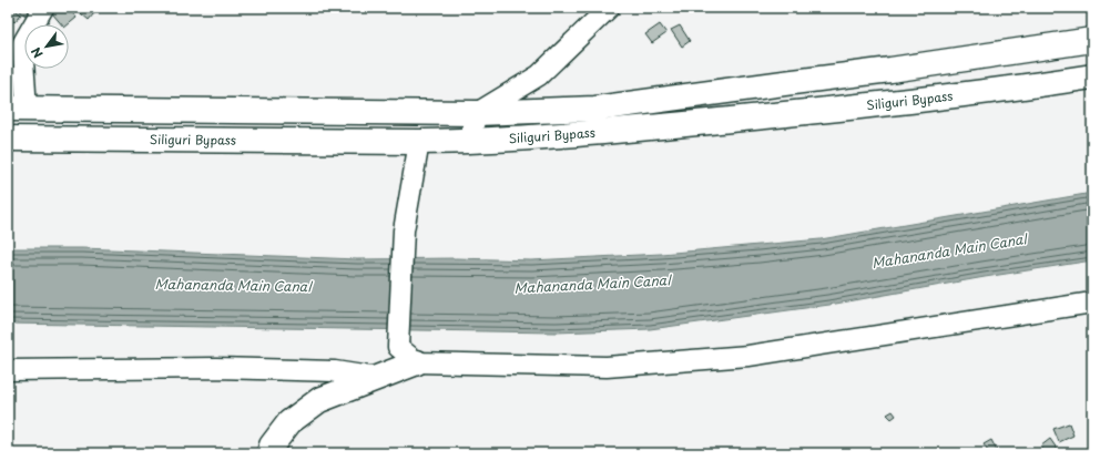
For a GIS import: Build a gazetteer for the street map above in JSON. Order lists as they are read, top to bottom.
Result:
{
  "streets": {
    "main road": ["Siliguri Bypass"]
  },
  "water": ["Mahananda Main Canal"],
  "north": "bottom left"
}
